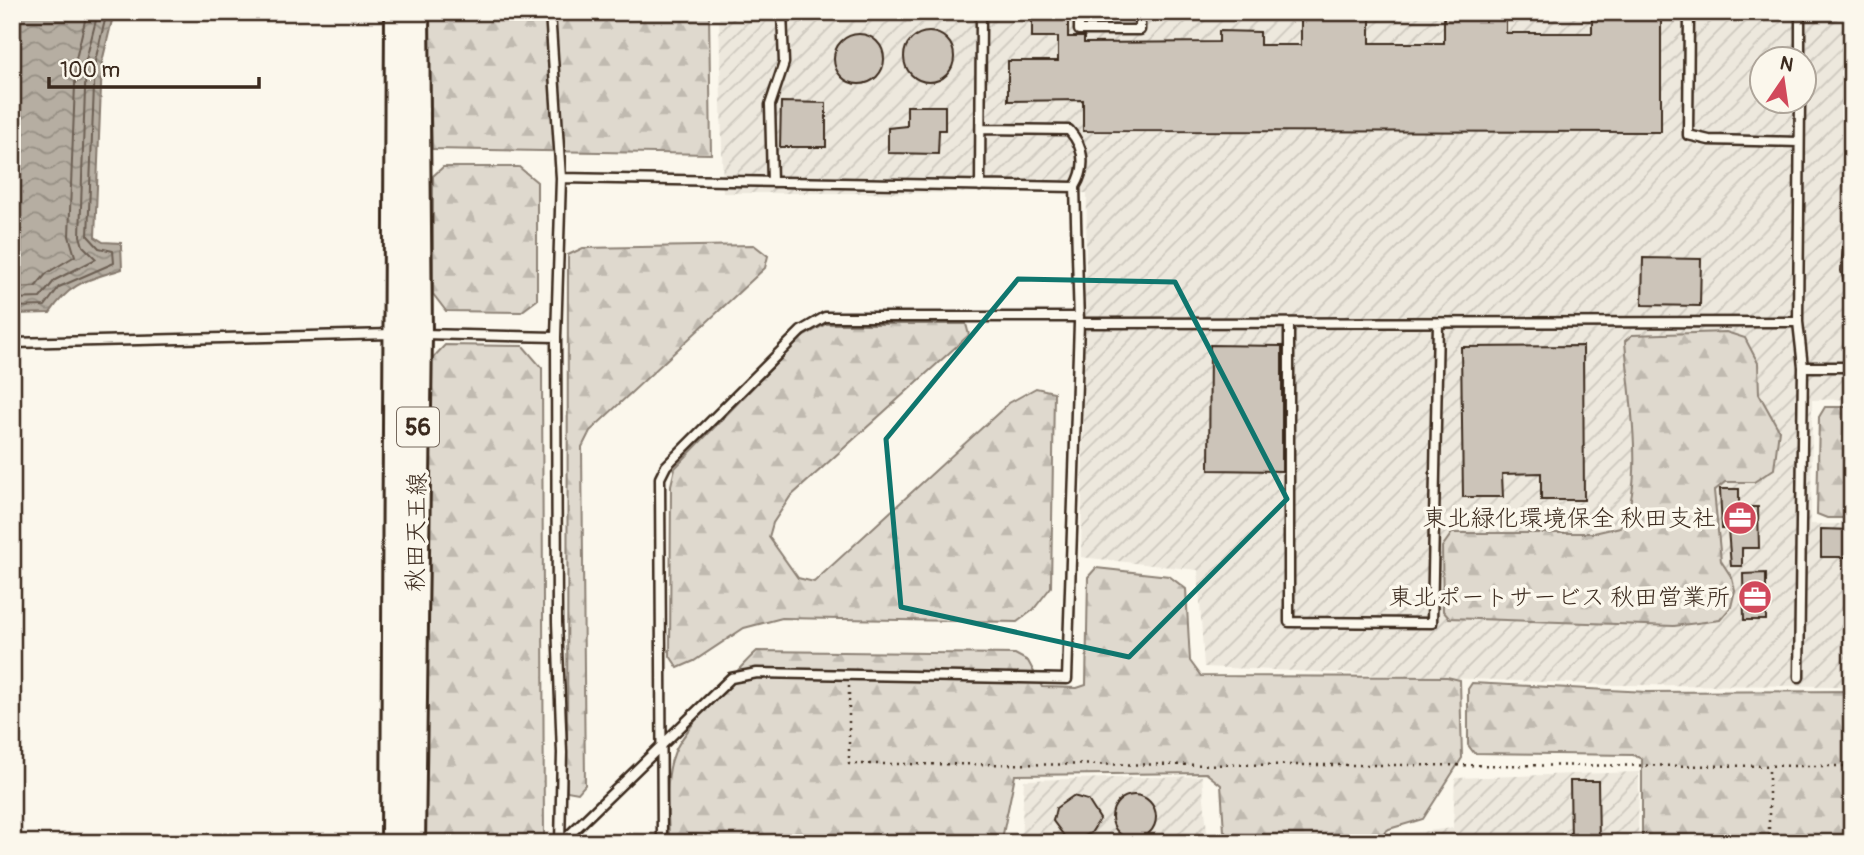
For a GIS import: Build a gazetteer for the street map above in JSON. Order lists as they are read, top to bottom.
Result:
{
  "streets": {
    "main road": ["56", "秋田天王線"]
  },
  "places": {
    "office": ["東北緑化環境保全 秋田支社", "東北ポートサービス 秋田営業所"]
  },
  "scale_bar": "100 m",
  "north": "top"
}
